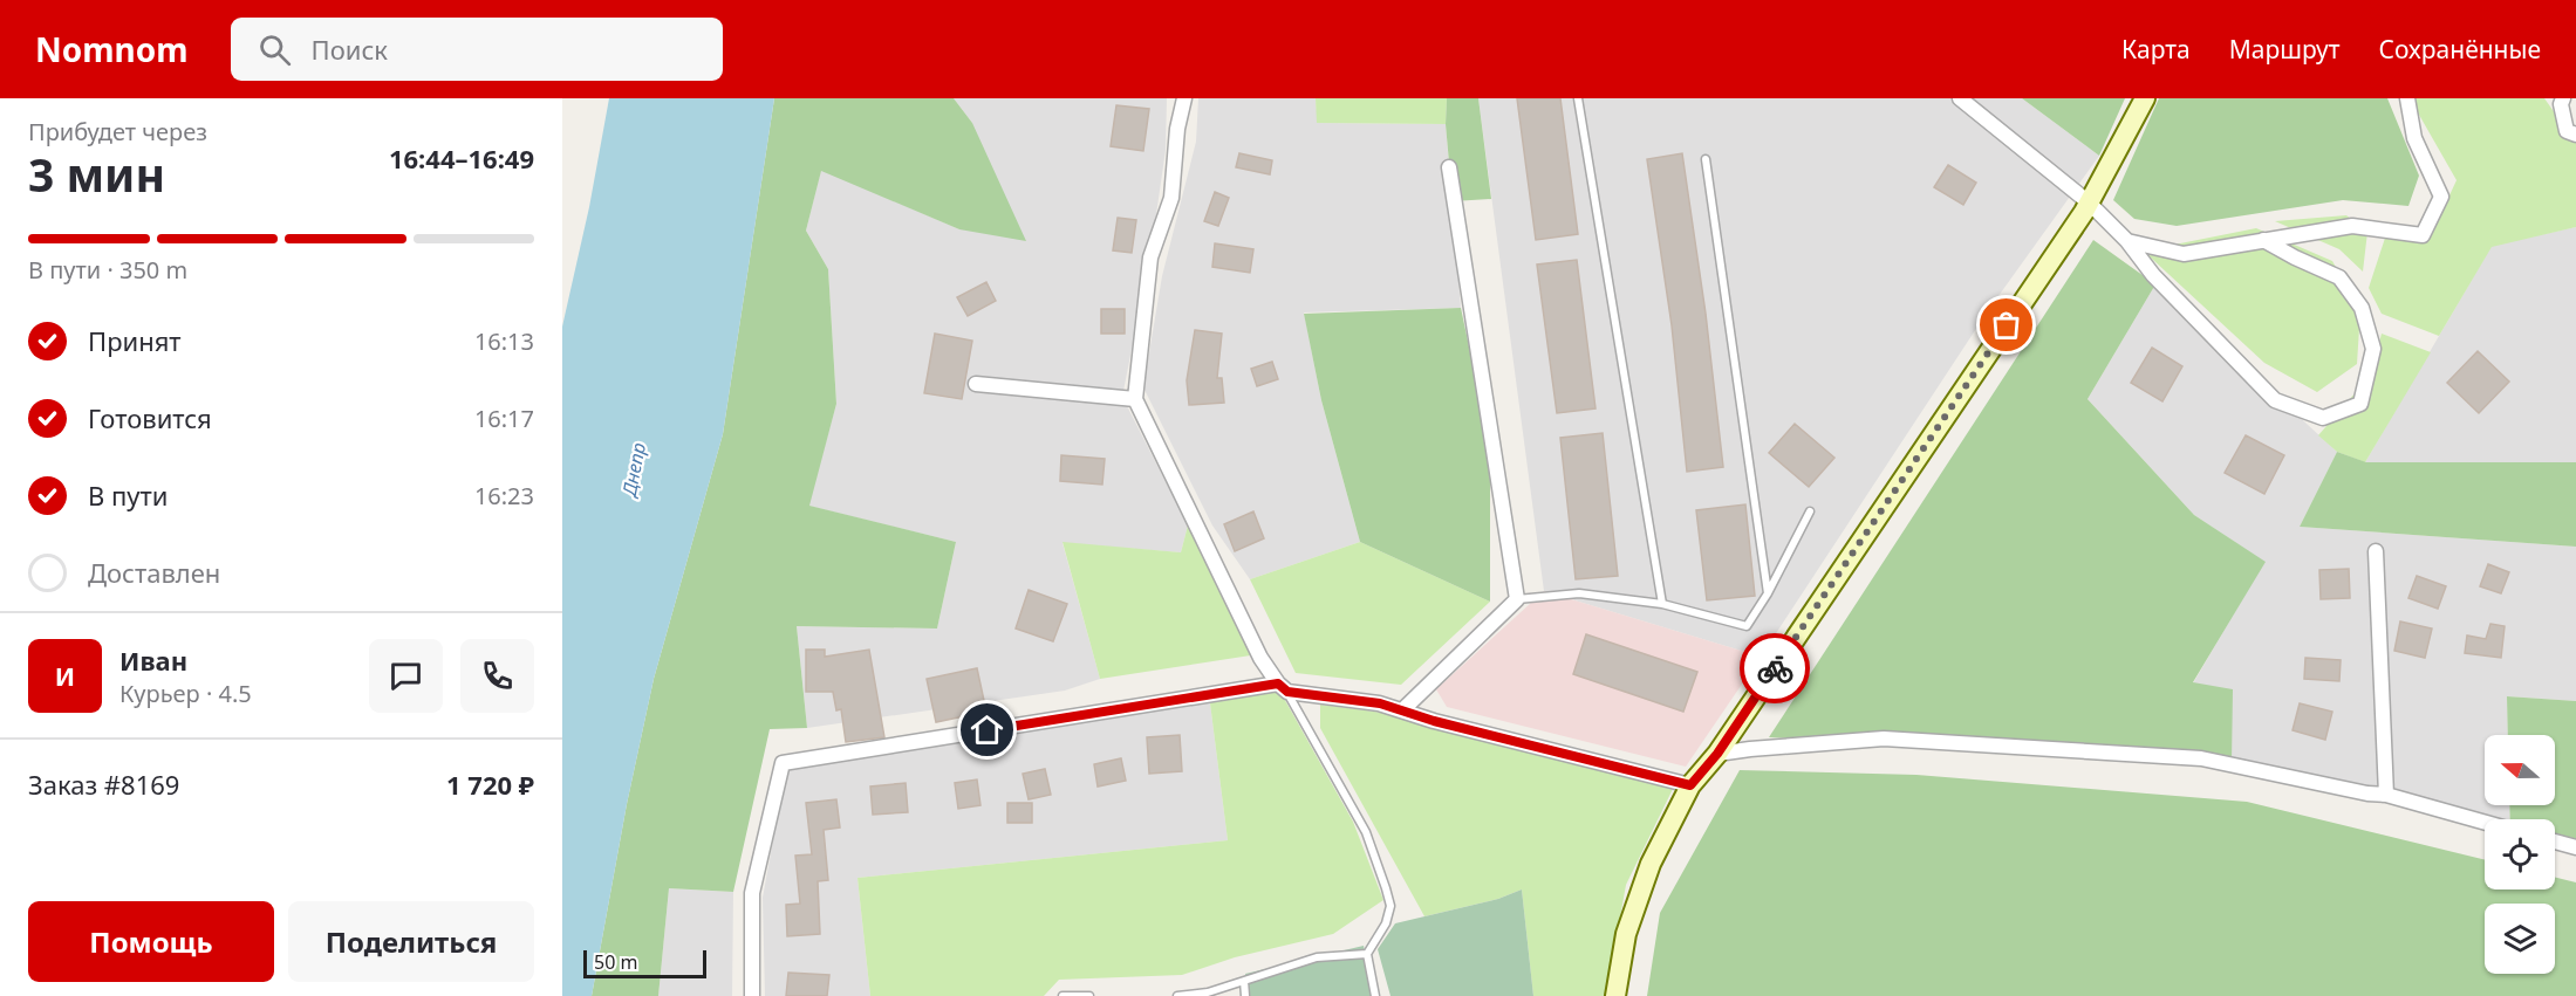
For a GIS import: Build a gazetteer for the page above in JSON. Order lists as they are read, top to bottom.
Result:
{
  "water": ["Днепр"],
  "scale_bar": "50 m",
  "north": "left",
  "page": {
    "header": "Nomnom",
    "search": "Поиск",
    "nav": ["Карта", "Маршрут", "Сохранённые"],
    "heading": ["3 мин", "Прибудет через", "16:44–16:49"],
    "panel": [
      "Иван",
      "Курьер · 4.5",
      "Заказ #8169",
      "1 720 ₽"
    ],
    "bar": "В пути · 350 m",
    "list": [
      ["Принят", "16:13"],
      ["Готовится", "16:17"],
      ["В пути", "16:23"],
      "Доставлен"
    ],
    "round": "И",
    "buttons": ["Помощь", "Поделиться"],
    "scale": "50 m"
  }
}
